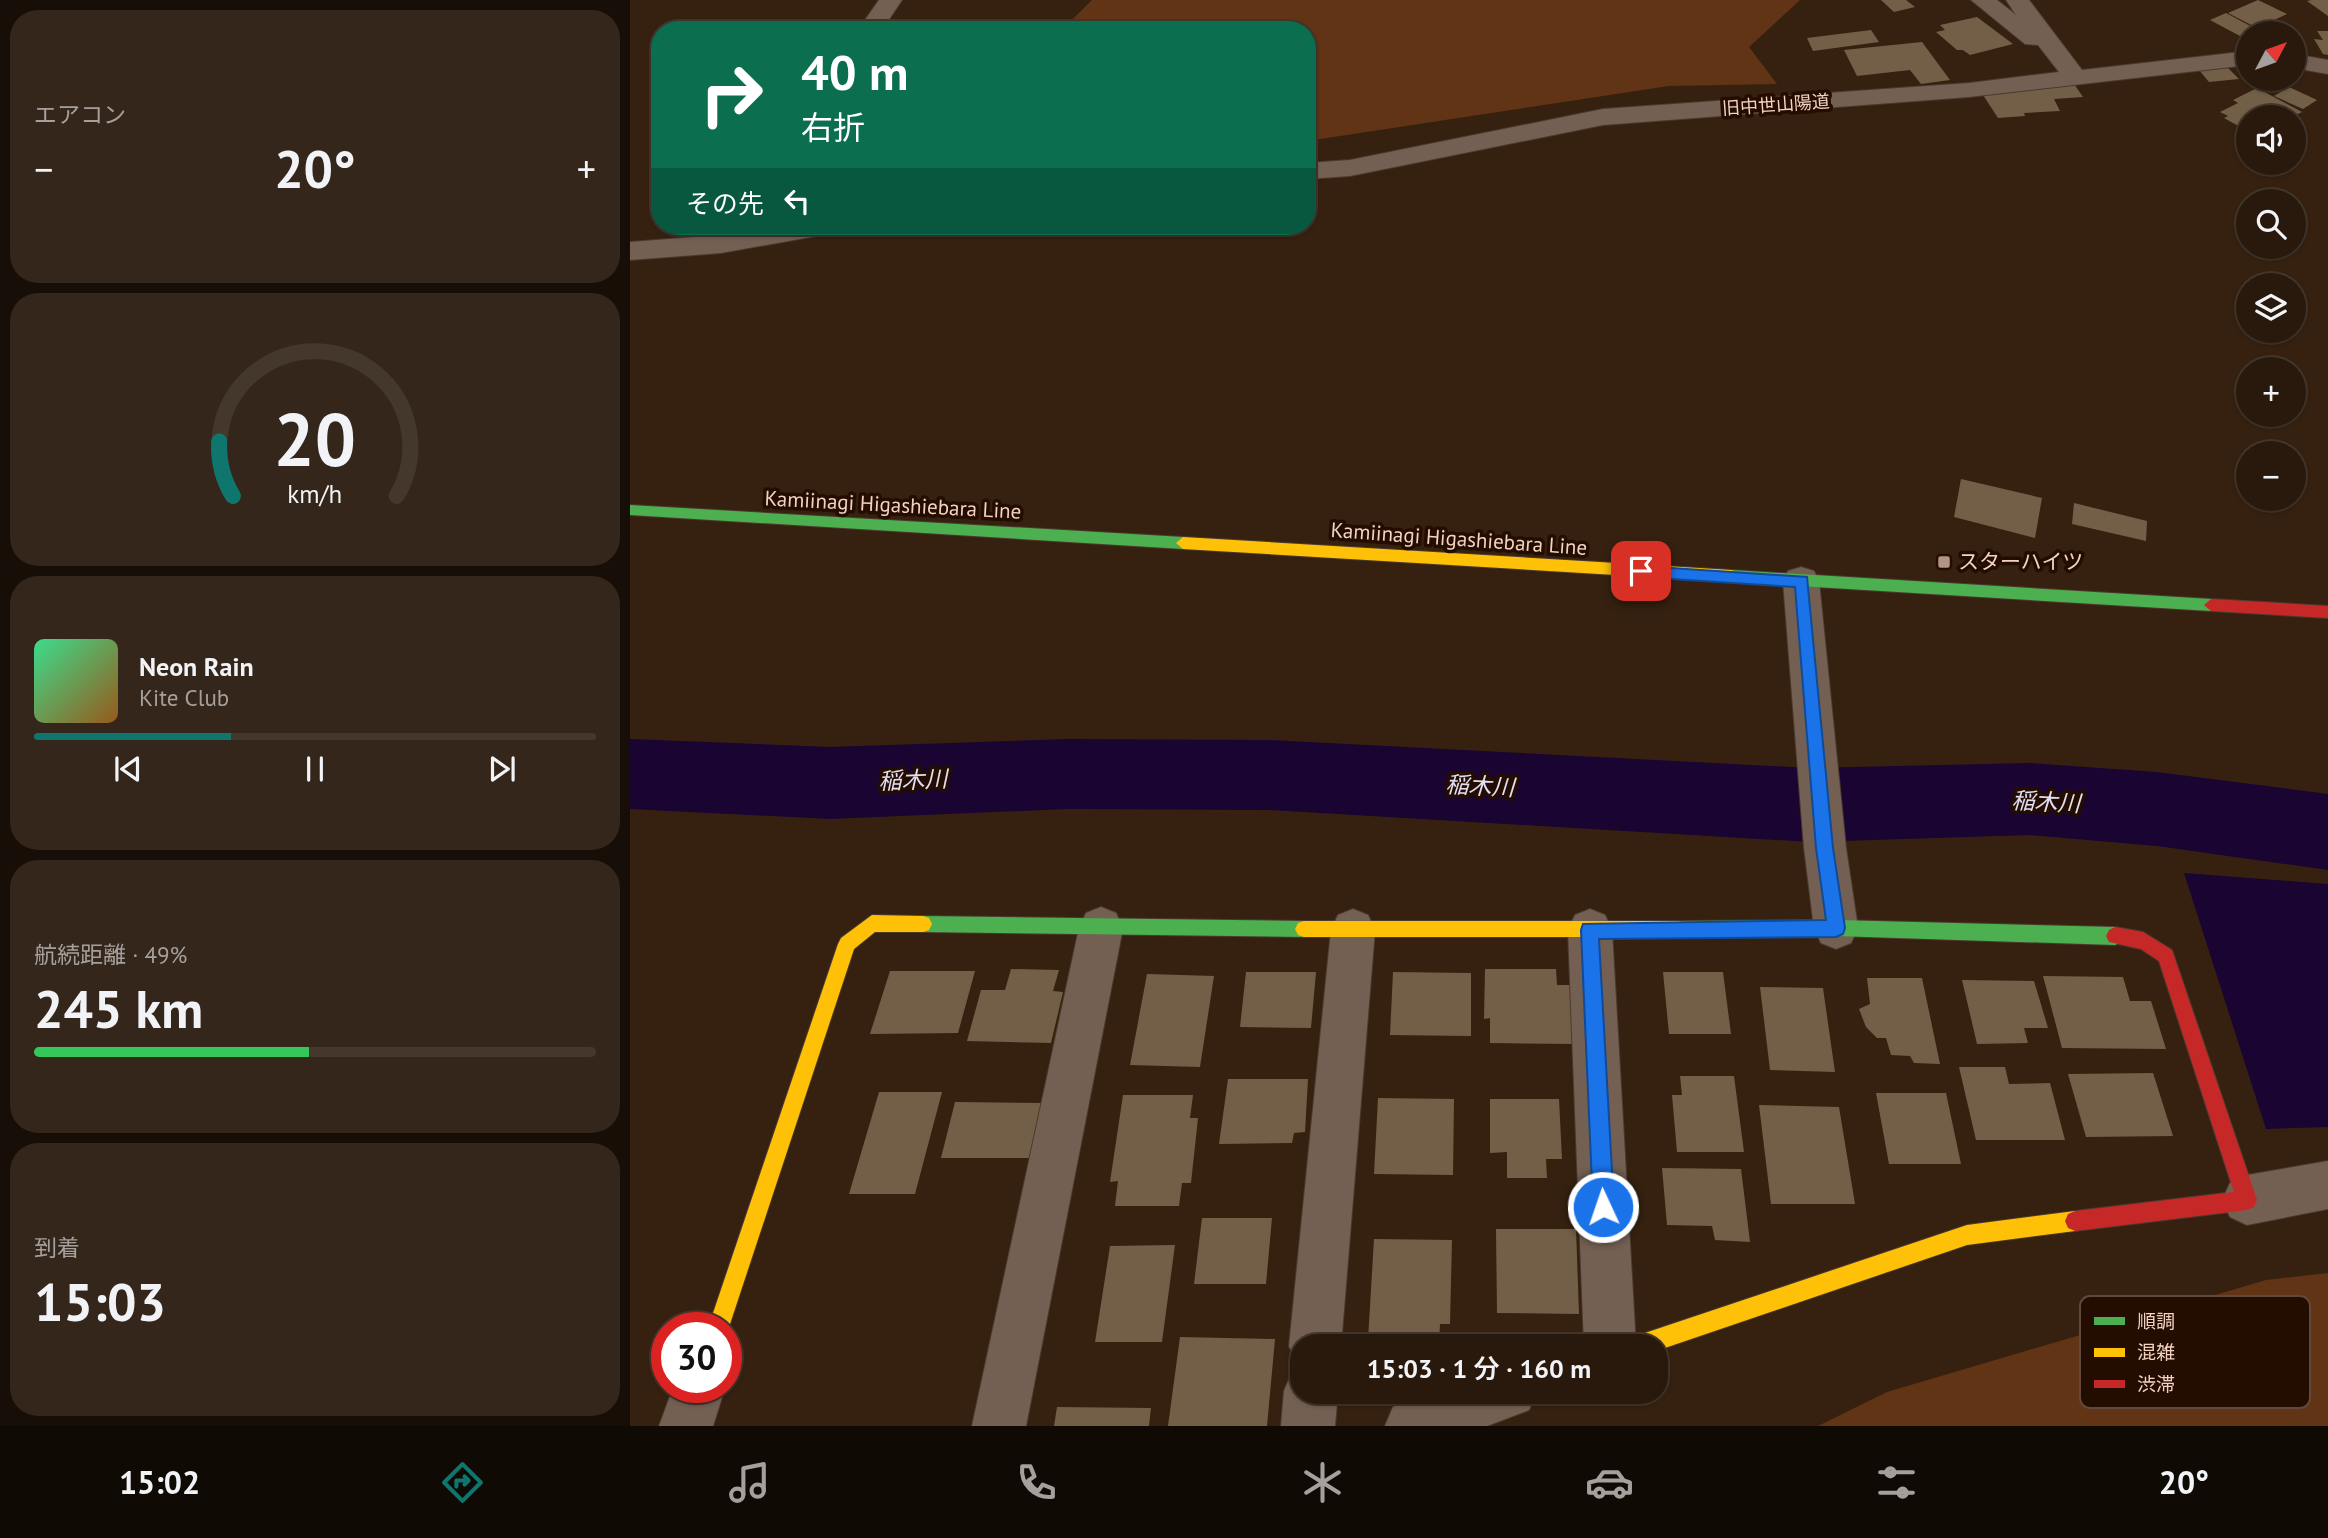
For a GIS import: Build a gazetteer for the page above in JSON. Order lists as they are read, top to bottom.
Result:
{
  "streets": {
    "street": ["旧中世山陽道", "Kamiinagi Higashiebara Line"]
  },
  "water": ["稲木川"],
  "places": {
    "transit": ["スターハイツ"]
  },
  "legend": ["順調", "混雑", "渋滞"],
  "north": "top right",
  "page": {
    "tile": [
      "エアコン",
      ["航続距離 · 49%", "245 km"],
      ["到着", "15:03"]
    ],
    "map_buttons": ["+", "−"],
    "turn": ["40 m", "右折"],
    "heat": ["−", "20°", "+"],
    "then": "その先",
    "song": ["Neon Rain", "Kite Club"],
    "limit": "30",
    "trip": "15:03 · 1 分 · 160 m",
    "tabs": ["15:02", "20°"],
    "gauge": ["20", "km/h"]
  }
}
